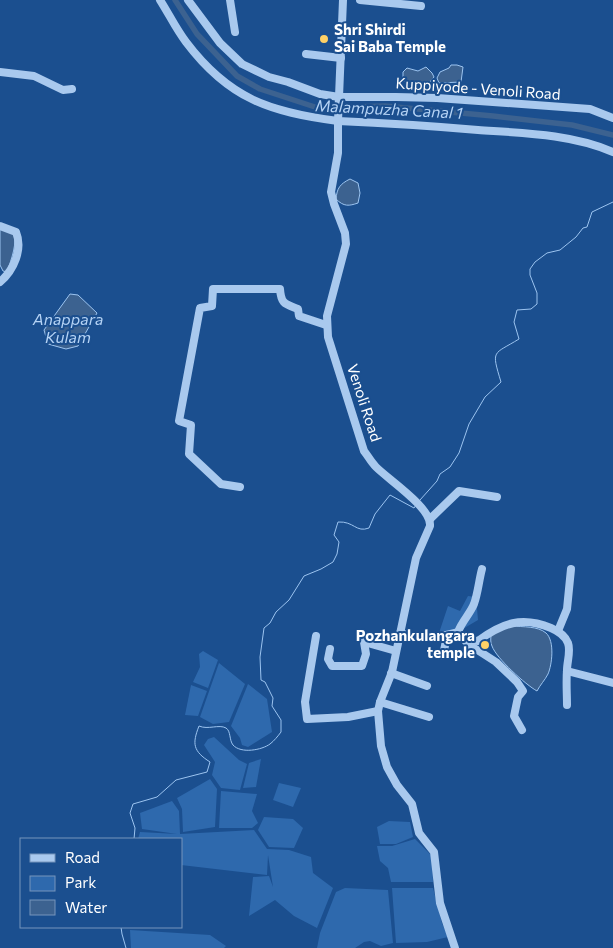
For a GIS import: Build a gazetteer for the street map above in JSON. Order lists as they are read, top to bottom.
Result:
{
  "streets": {
    "street": ["Kuppiyode - Venoli Road", "Venoli Road"]
  },
  "crossings": [
    ["Kuppiyode - Venoli Road", "Venoli Road"]
  ],
  "water": ["Malampuzha Canal 1", "Anappara Kulam"],
  "places": ["Shri Shirdi Sai Baba Temple", "Pozhankulangara temple"],
  "legend": ["Road", "Park", "Water"]
}
